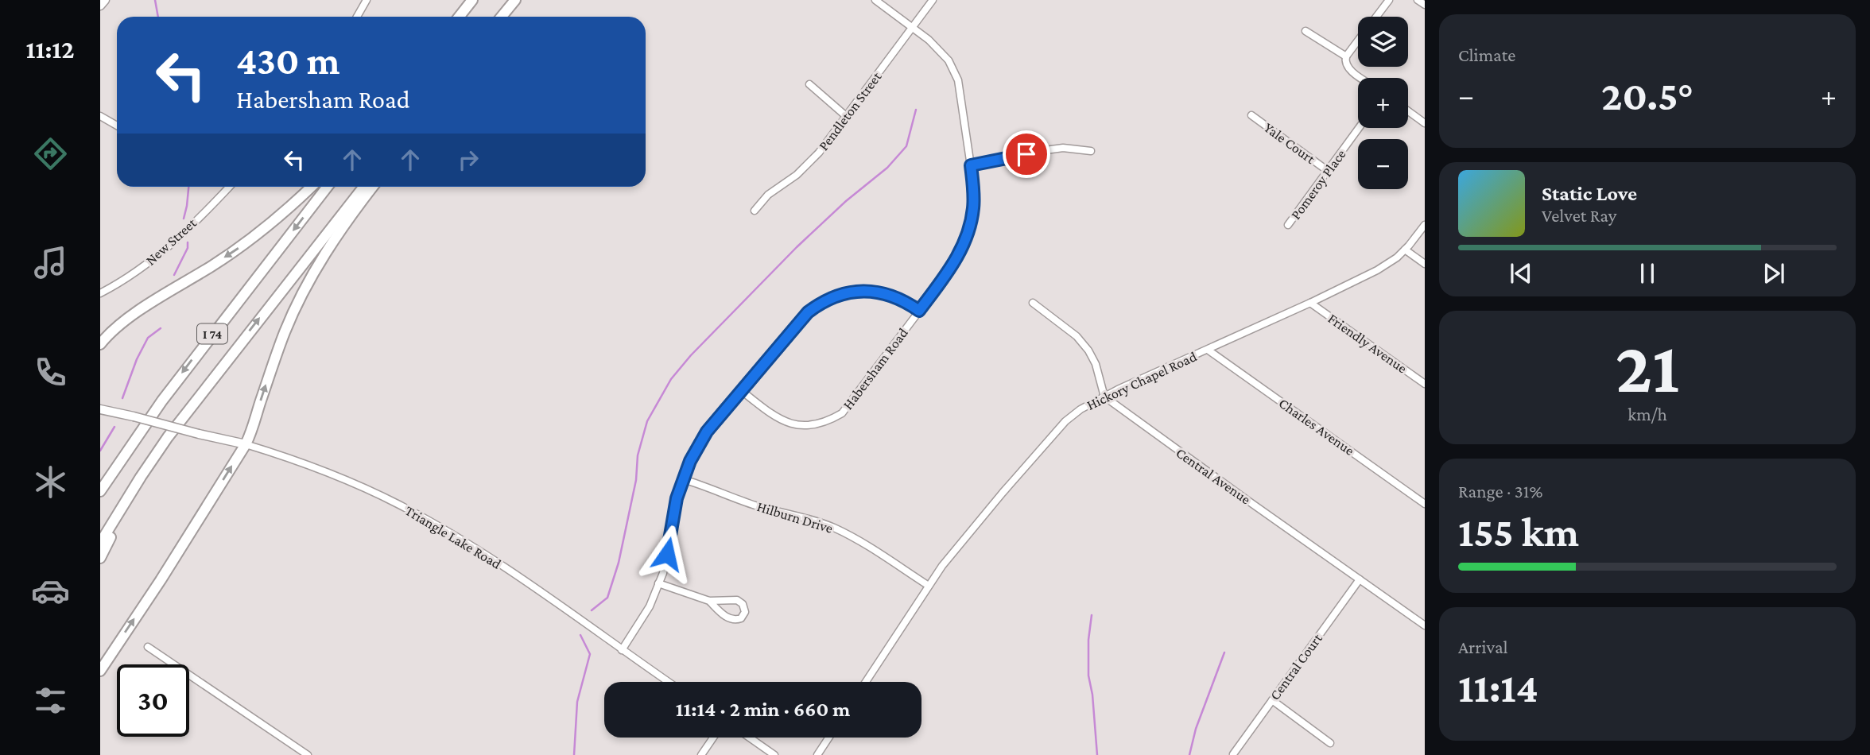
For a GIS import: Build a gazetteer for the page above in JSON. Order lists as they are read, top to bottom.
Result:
{
  "streets": {
    "highway": ["I 74"],
    "main road": ["Triangle Lake Road"],
    "street": [
      "Pendleton Street",
      "Yale Court",
      "Pomeroy Place",
      "New Street",
      "Friendly Avenue",
      "Habersham Road",
      "Hickory Chapel Road",
      "Charles Avenue",
      "Central Avenue",
      "Hilburn Drive",
      "Central Court"
    ]
  },
  "crossings": [
    ["Pendleton Street", "Habersham Road"],
    ["Yale Court", "Pomeroy Place"],
    ["Friendly Avenue", "Hickory Chapel Road"],
    ["Hickory Chapel Road", "Charles Avenue"],
    ["Hickory Chapel Road", "Central Avenue"],
    ["Hickory Chapel Road", "Hilburn Drive"],
    ["Central Avenue", "Central Court"]
  ],
  "page": {
    "tabs": "11:12",
    "tile": [
      "Climate",
      ["21", "km/h"],
      ["Range · 31%", "155 km"],
      ["Arrival", "11:14"]
    ],
    "map_buttons": ["+", "−"],
    "turn": ["430 m", "Habersham Road"],
    "heat": ["−", "20.5°", "+"],
    "song": ["Static Love", "Velvet Ray"],
    "limit": "30",
    "trip": "11:14 · 2 min · 660 m"
  }
}
